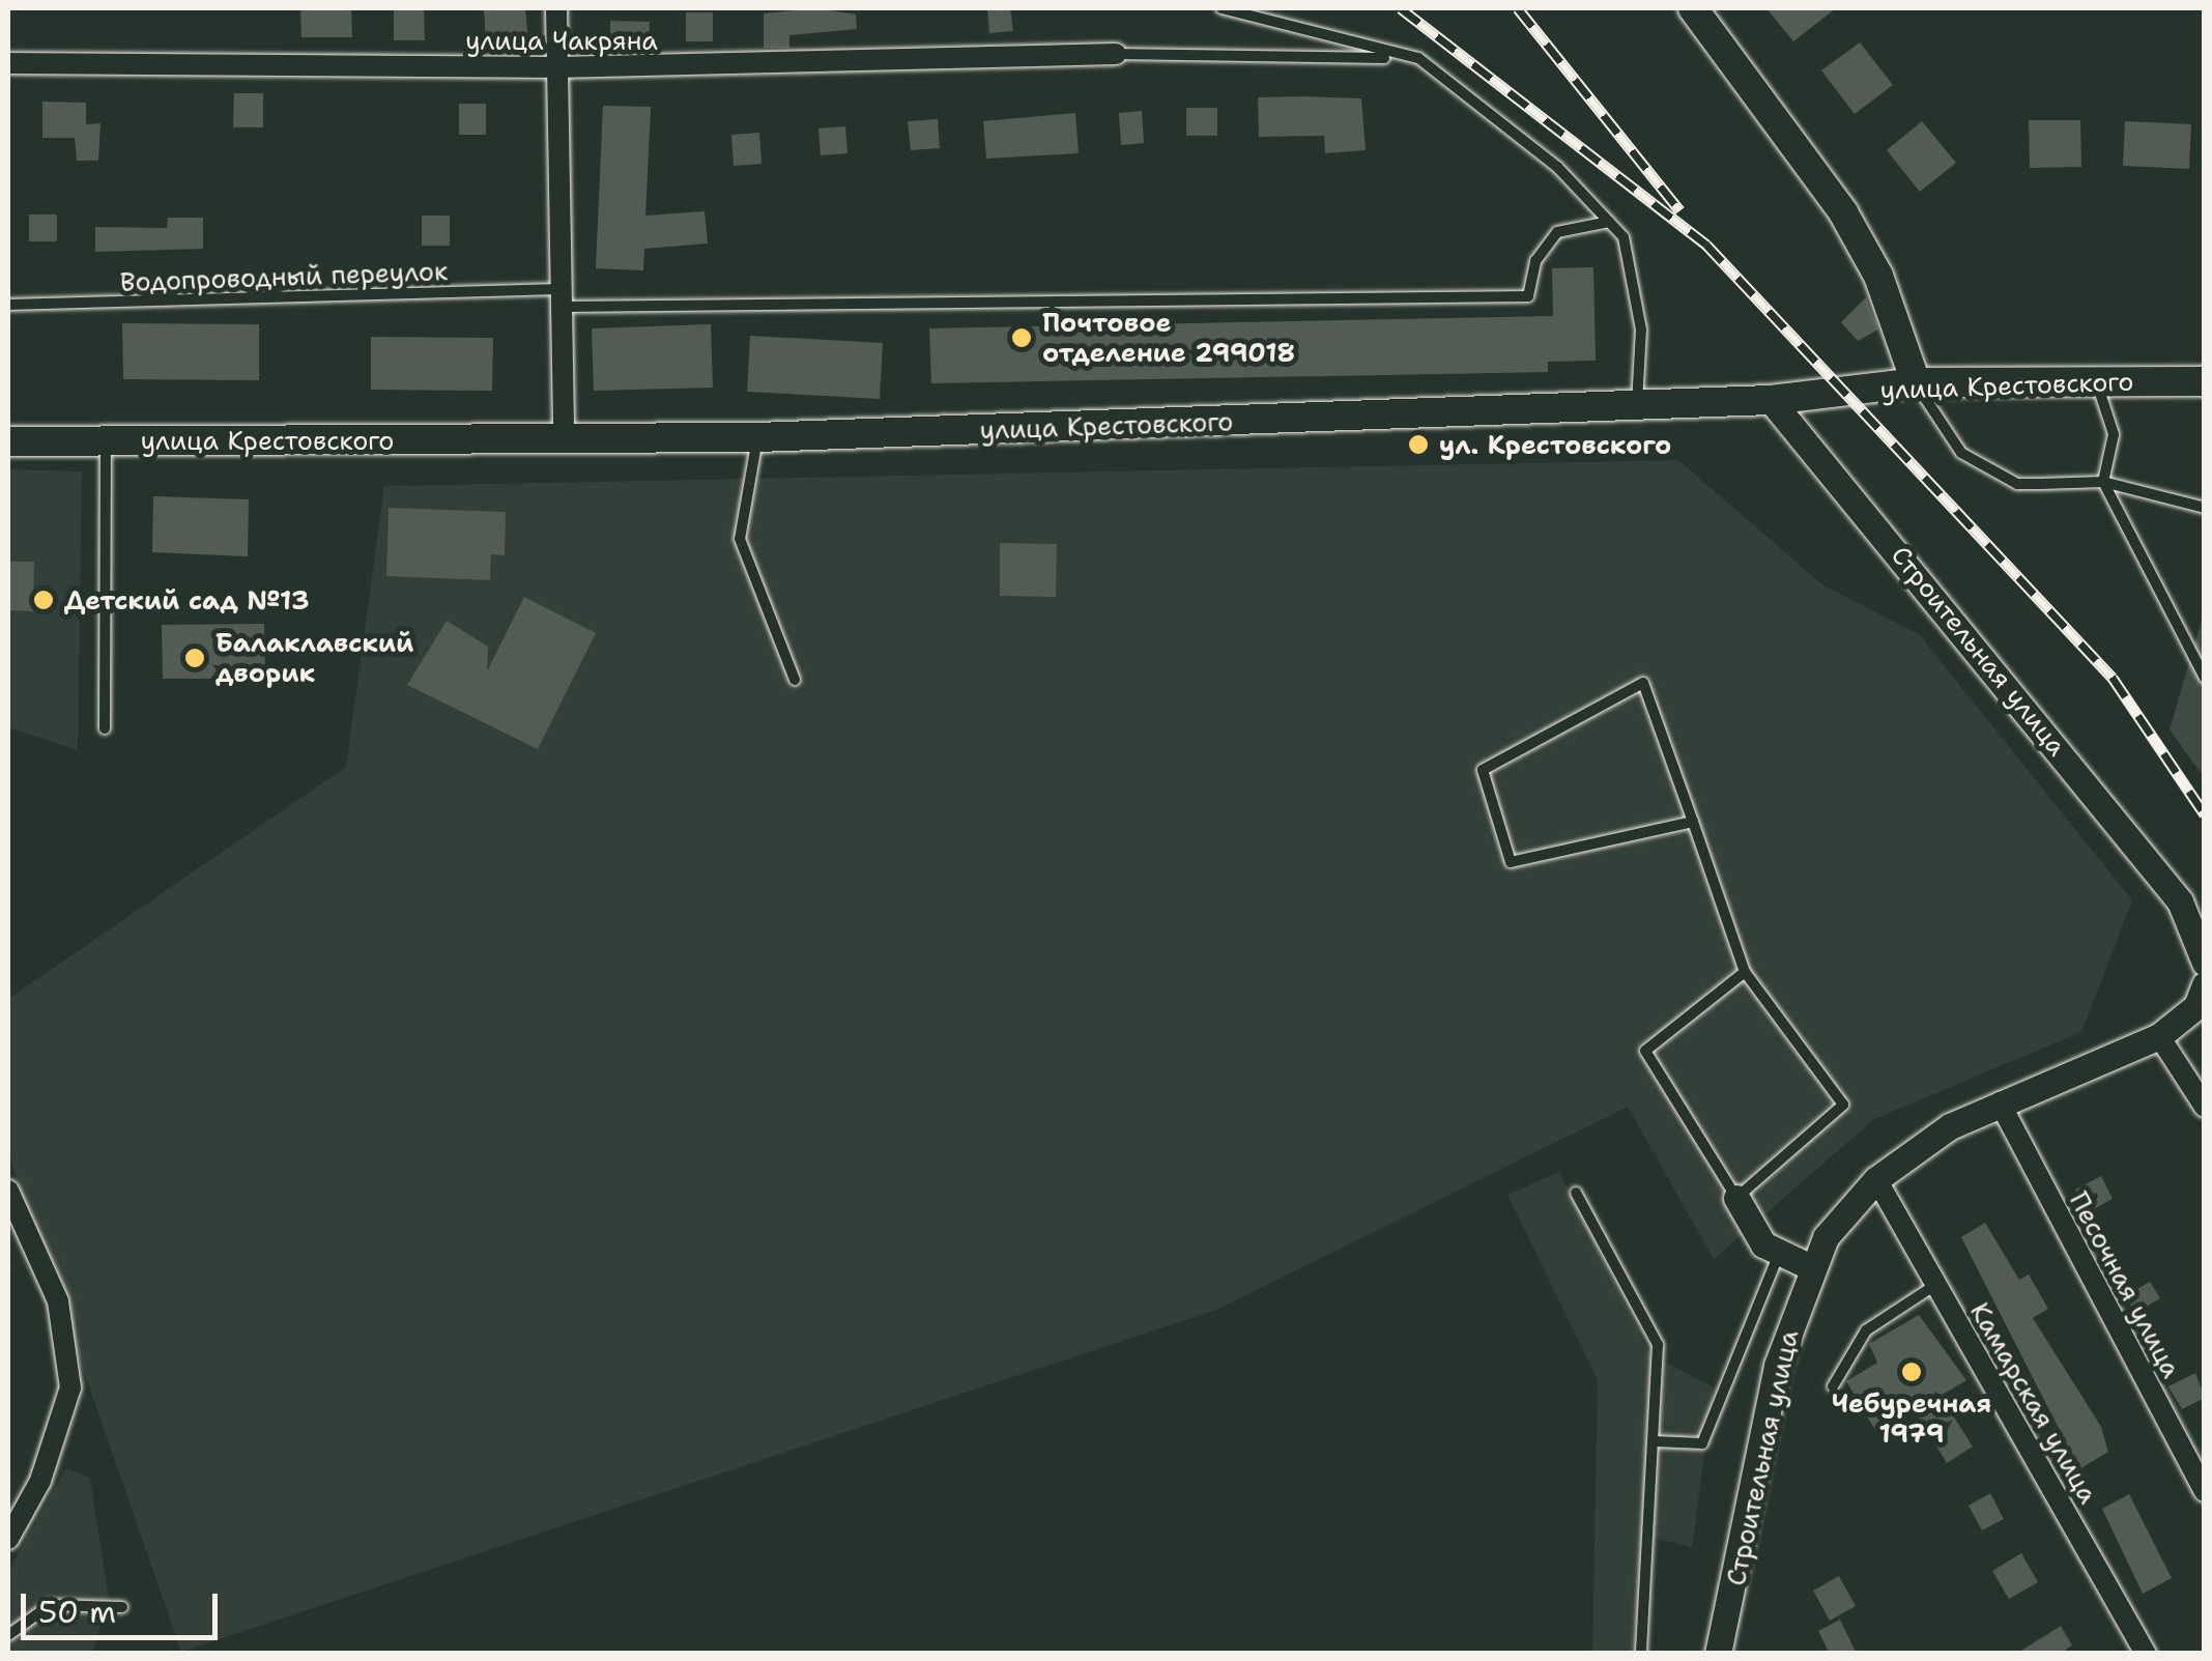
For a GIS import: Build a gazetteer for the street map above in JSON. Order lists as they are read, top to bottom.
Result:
{
  "streets": {
    "main road": ["улица Крестовского"],
    "street": [
      "улица Чакряна",
      "Строительная улица",
      "Песочная улица",
      "Камарская улица"
    ],
    "lane": ["Водопроводный переулок"]
  },
  "crossings": [
    ["улица Крестовского", "Строительная улица"],
    ["Строительная улица", "Песочная улица"],
    ["Строительная улица", "Камарская улица"]
  ],
  "places": [
    "Почтовое отделение 299018",
    "ул. Крестовского",
    "Детский сад №13",
    "Балаклавский дворик",
    "Чебуречная 1979"
  ],
  "scale_bar": "50 m"
}
